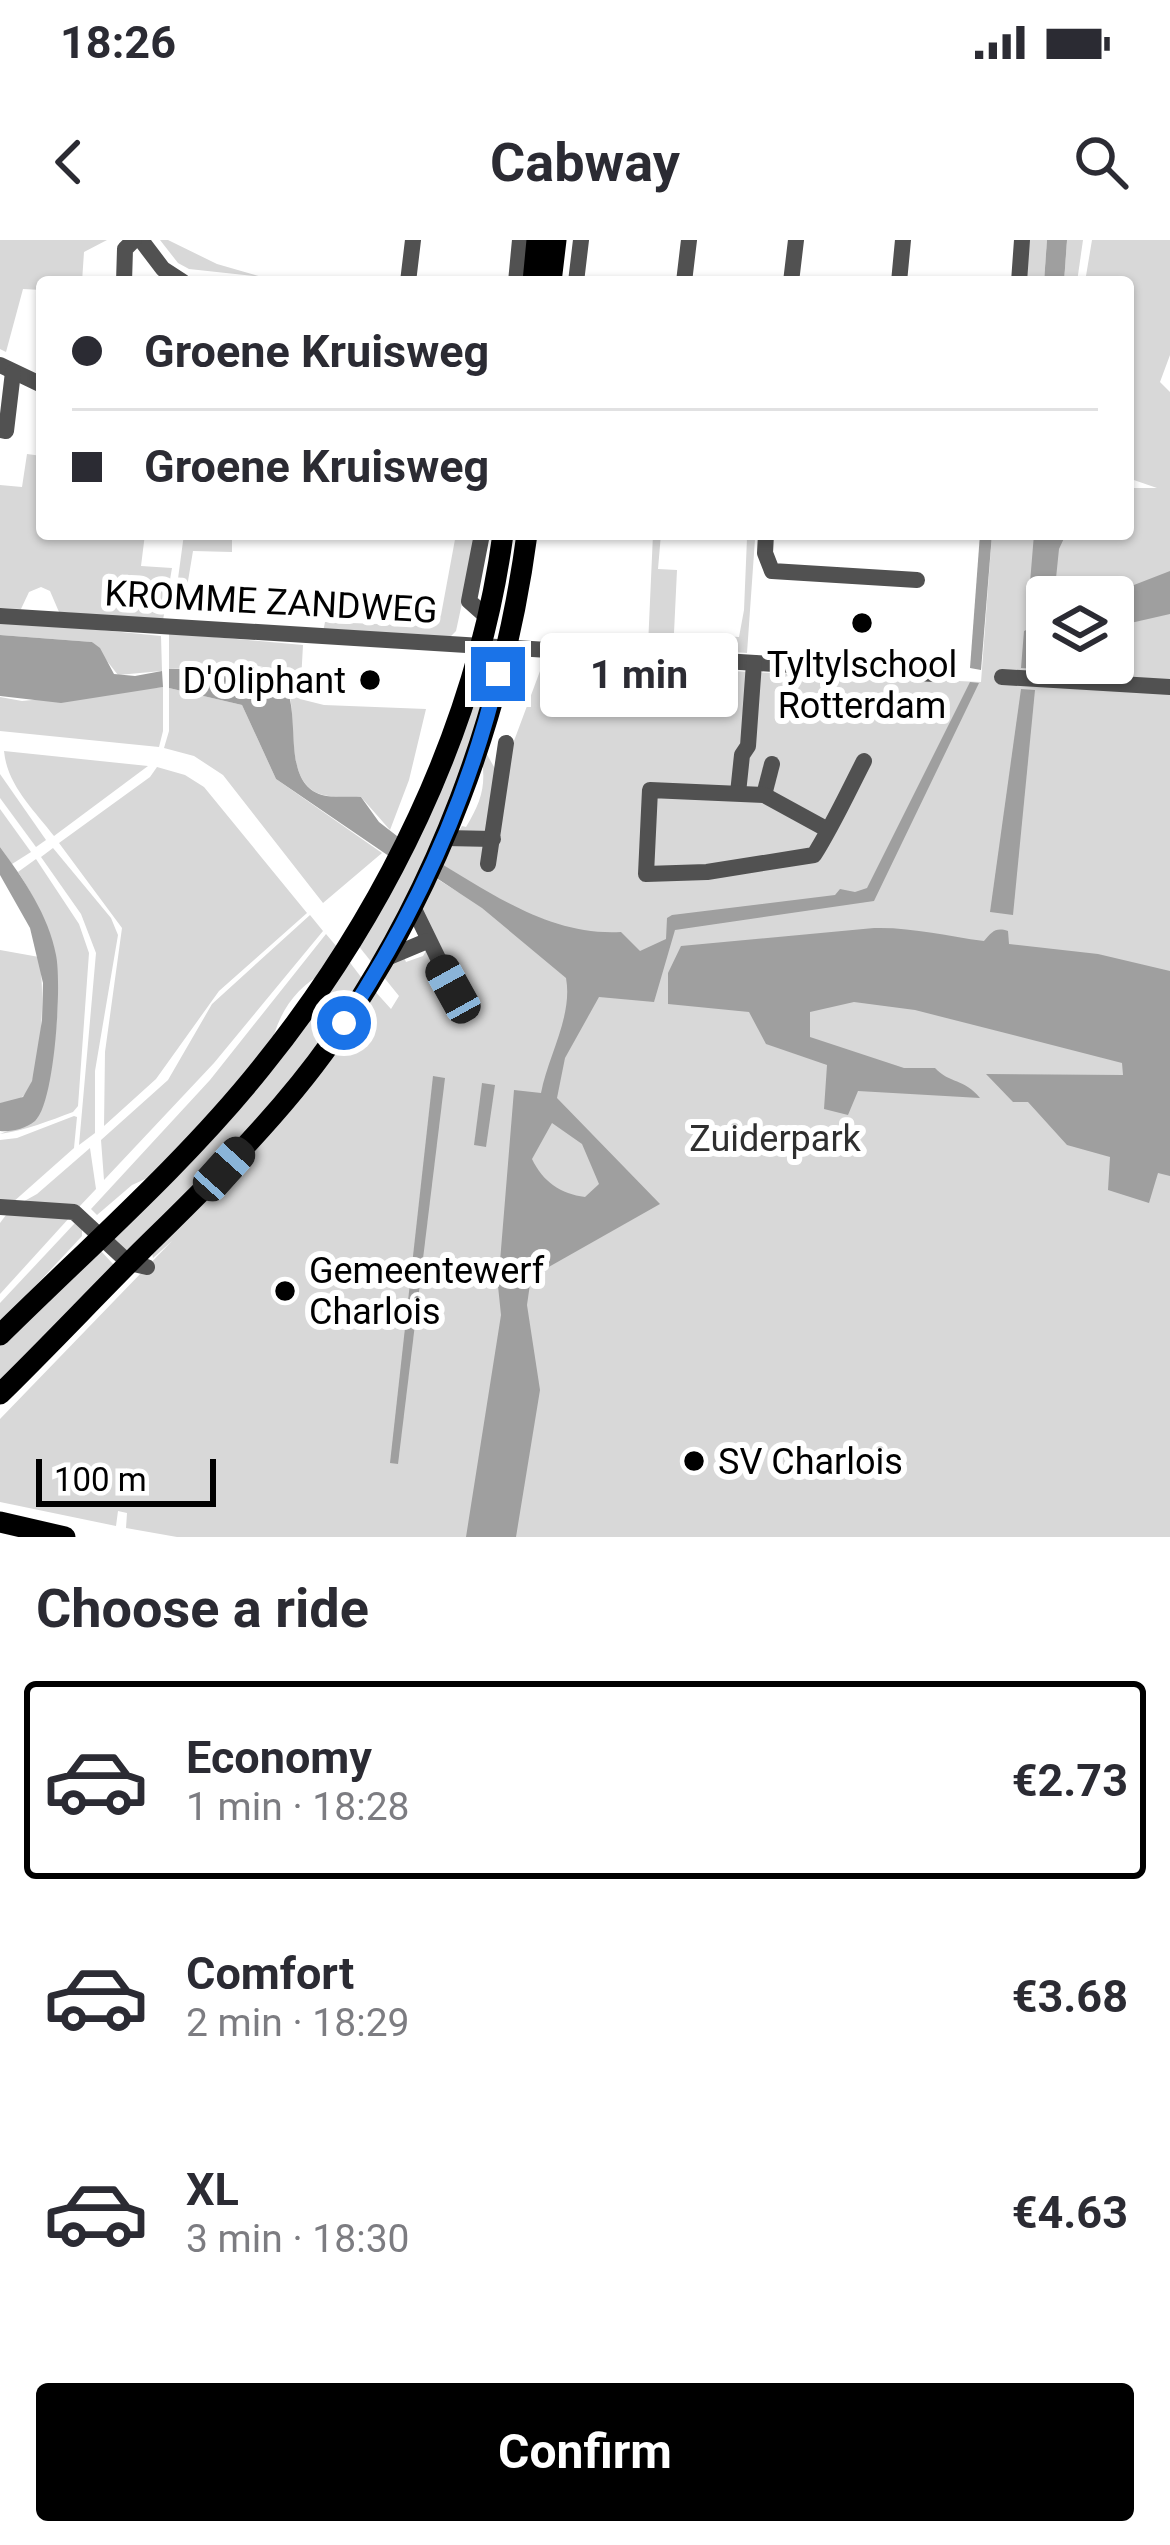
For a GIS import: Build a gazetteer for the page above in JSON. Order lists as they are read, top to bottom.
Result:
{
  "streets": {
    "street": ["KROMME ZANDWEG"]
  },
  "parks": ["Zuiderpark"],
  "places": [
    "Tyltylschool Rotterdam",
    "D'Oliphant",
    "Gemeentewerf Charlois",
    "SV Charlois"
  ],
  "scale_bar": "100 m",
  "page": {
    "status": "18:26",
    "header": "Cabway",
    "banner": ["Groene Kruisweg", "Groene Kruisweg"],
    "bubble": "1 min",
    "scale": "100 m",
    "heading": "Choose a ride",
    "list": [
      {
        "name": "Economy",
        "note": "1 min · 18:28",
        "value": "€2.73"
      },
      {
        "name": "Comfort",
        "note": "2 min · 18:29",
        "value": "€3.68"
      },
      {
        "name": "XL",
        "note": "3 min · 18:30",
        "value": "€4.63"
      }
    ],
    "buttons": "Confirm"
  }
}
